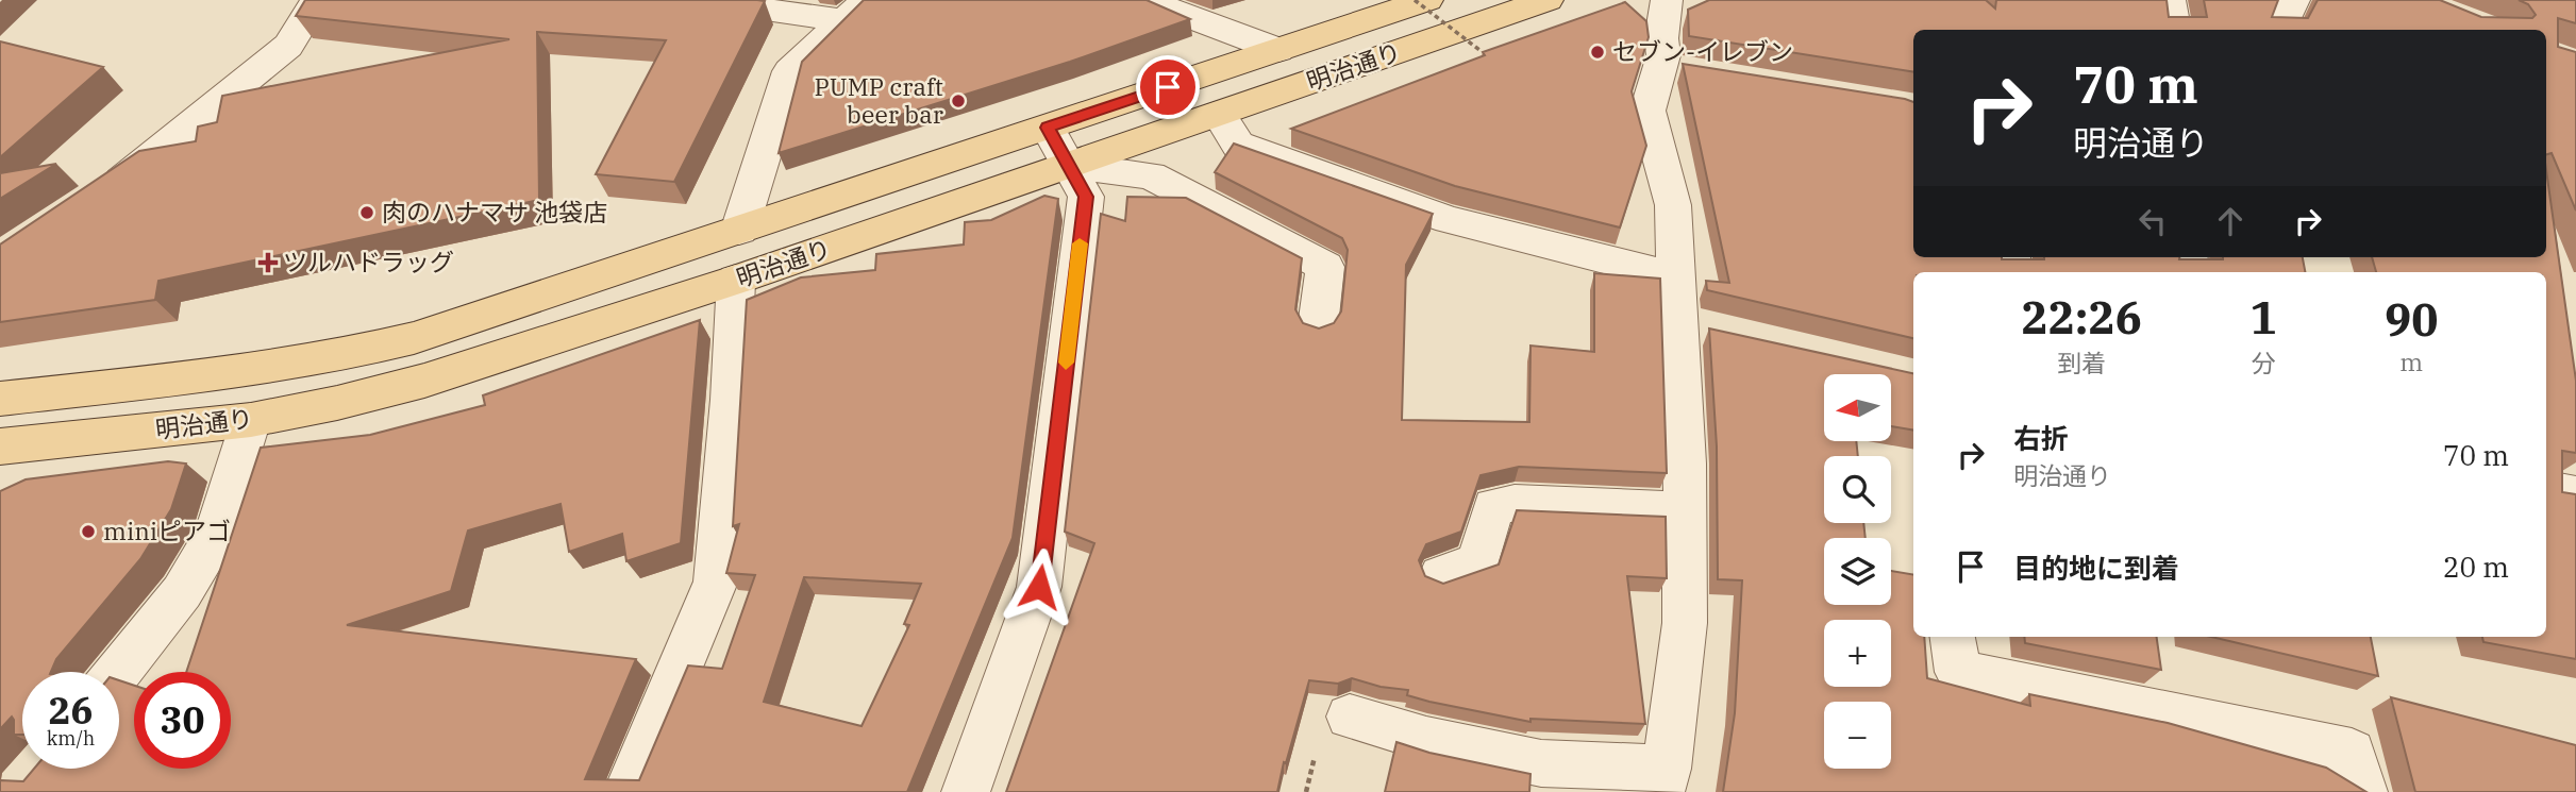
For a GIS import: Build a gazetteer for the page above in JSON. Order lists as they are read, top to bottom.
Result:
{
  "streets": {
    "main road": ["明治通り"]
  },
  "places": {
    "other": [
      "セブン-イレブン",
      "PUMP craft beer bar",
      "肉のハナマサ 池袋店",
      "miniピアゴ"
    ],
    "health": ["ツルハドラッグ"]
  },
  "north": "left",
  "page": {
    "turn": ["70 m", "明治通り"],
    "eta": [
      "22:26",
      "到着",
      "1",
      "分",
      "90",
      "m"
    ],
    "map_buttons": ["+", "−"],
    "list": [
      {
        "name": "右折",
        "note": "明治通り",
        "value": "70 m"
      },
      {
        "name": "目的地に到着",
        "value": "20 m"
      }
    ],
    "speed": "26 km/h",
    "limit": "30"
  }
}
